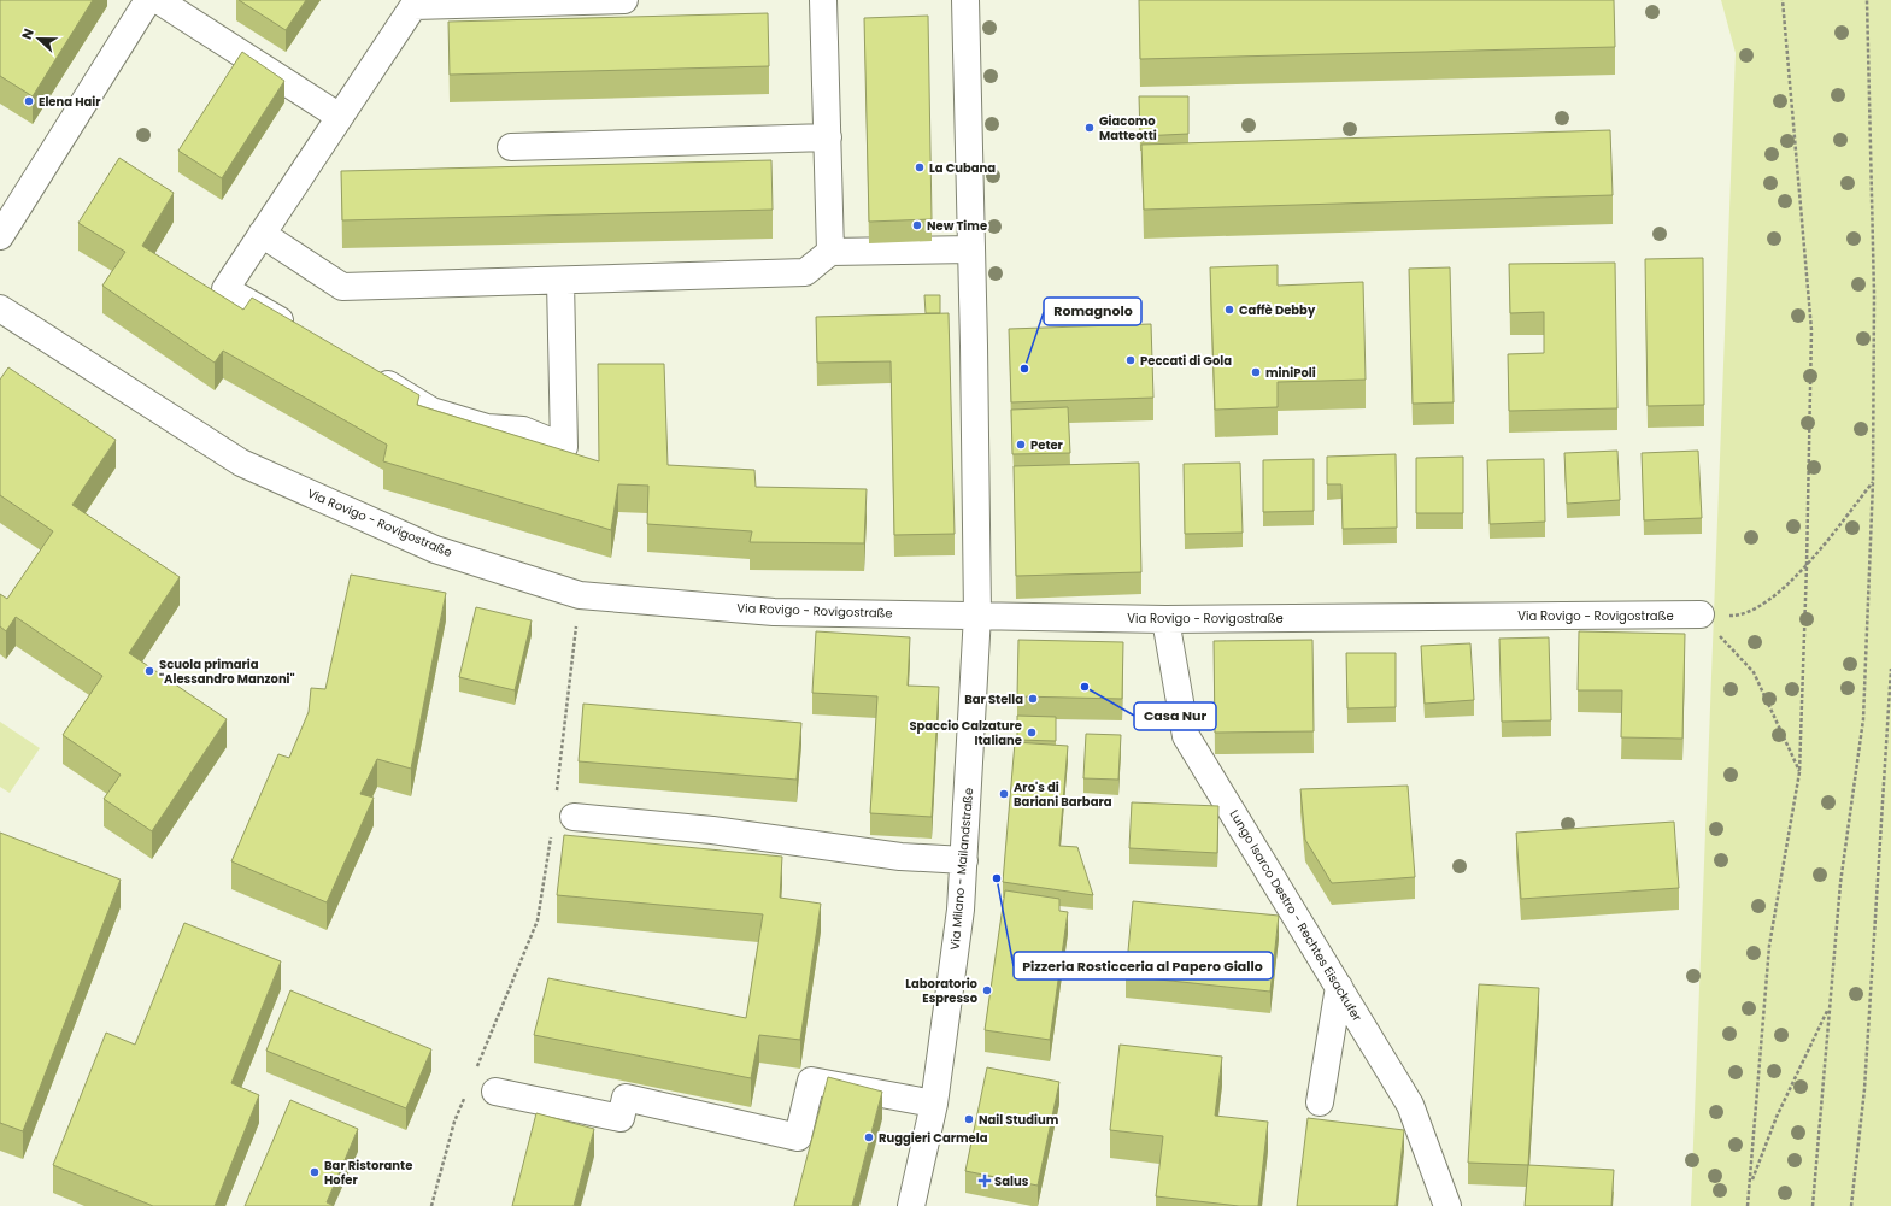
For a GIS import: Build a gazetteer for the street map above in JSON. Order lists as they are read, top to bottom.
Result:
{
  "streets": {
    "street": ["Via Rovigo - Rovigostraße", "Via Milano - Mailandstraße", "Lungo Isarco Destro - Rechtes Eisackufer"]
  },
  "crossings": [
    ["Via Rovigo - Rovigostraße", "Via Milano - Mailandstraße"],
    ["Via Rovigo - Rovigostraße", "Lungo Isarco Destro - Rechtes Eisackufer"]
  ],
  "places": {
    "other": [
      "Elena Hair",
      "Giacomo Matteotti",
      "La Cubana",
      "New Time",
      "Caffè Debby",
      "Peccati di Gola",
      "Romagnolo",
      "miniPoli",
      "Peter",
      "Scuola primaria \"Alessandro Manzoni\"",
      "Casa Nur",
      "Bar Stella",
      "Spaccio Calzature Italiane",
      "Aro's di Bariani Barbara",
      "Pizzeria Rosticceria al Papero Giallo",
      "Laboratorio Espresso",
      "Nail Studium",
      "Ruggieri Carmela",
      "Bar Ristorante Hofer"
    ],
    "health": ["Salus"]
  },
  "north": "left"
}
